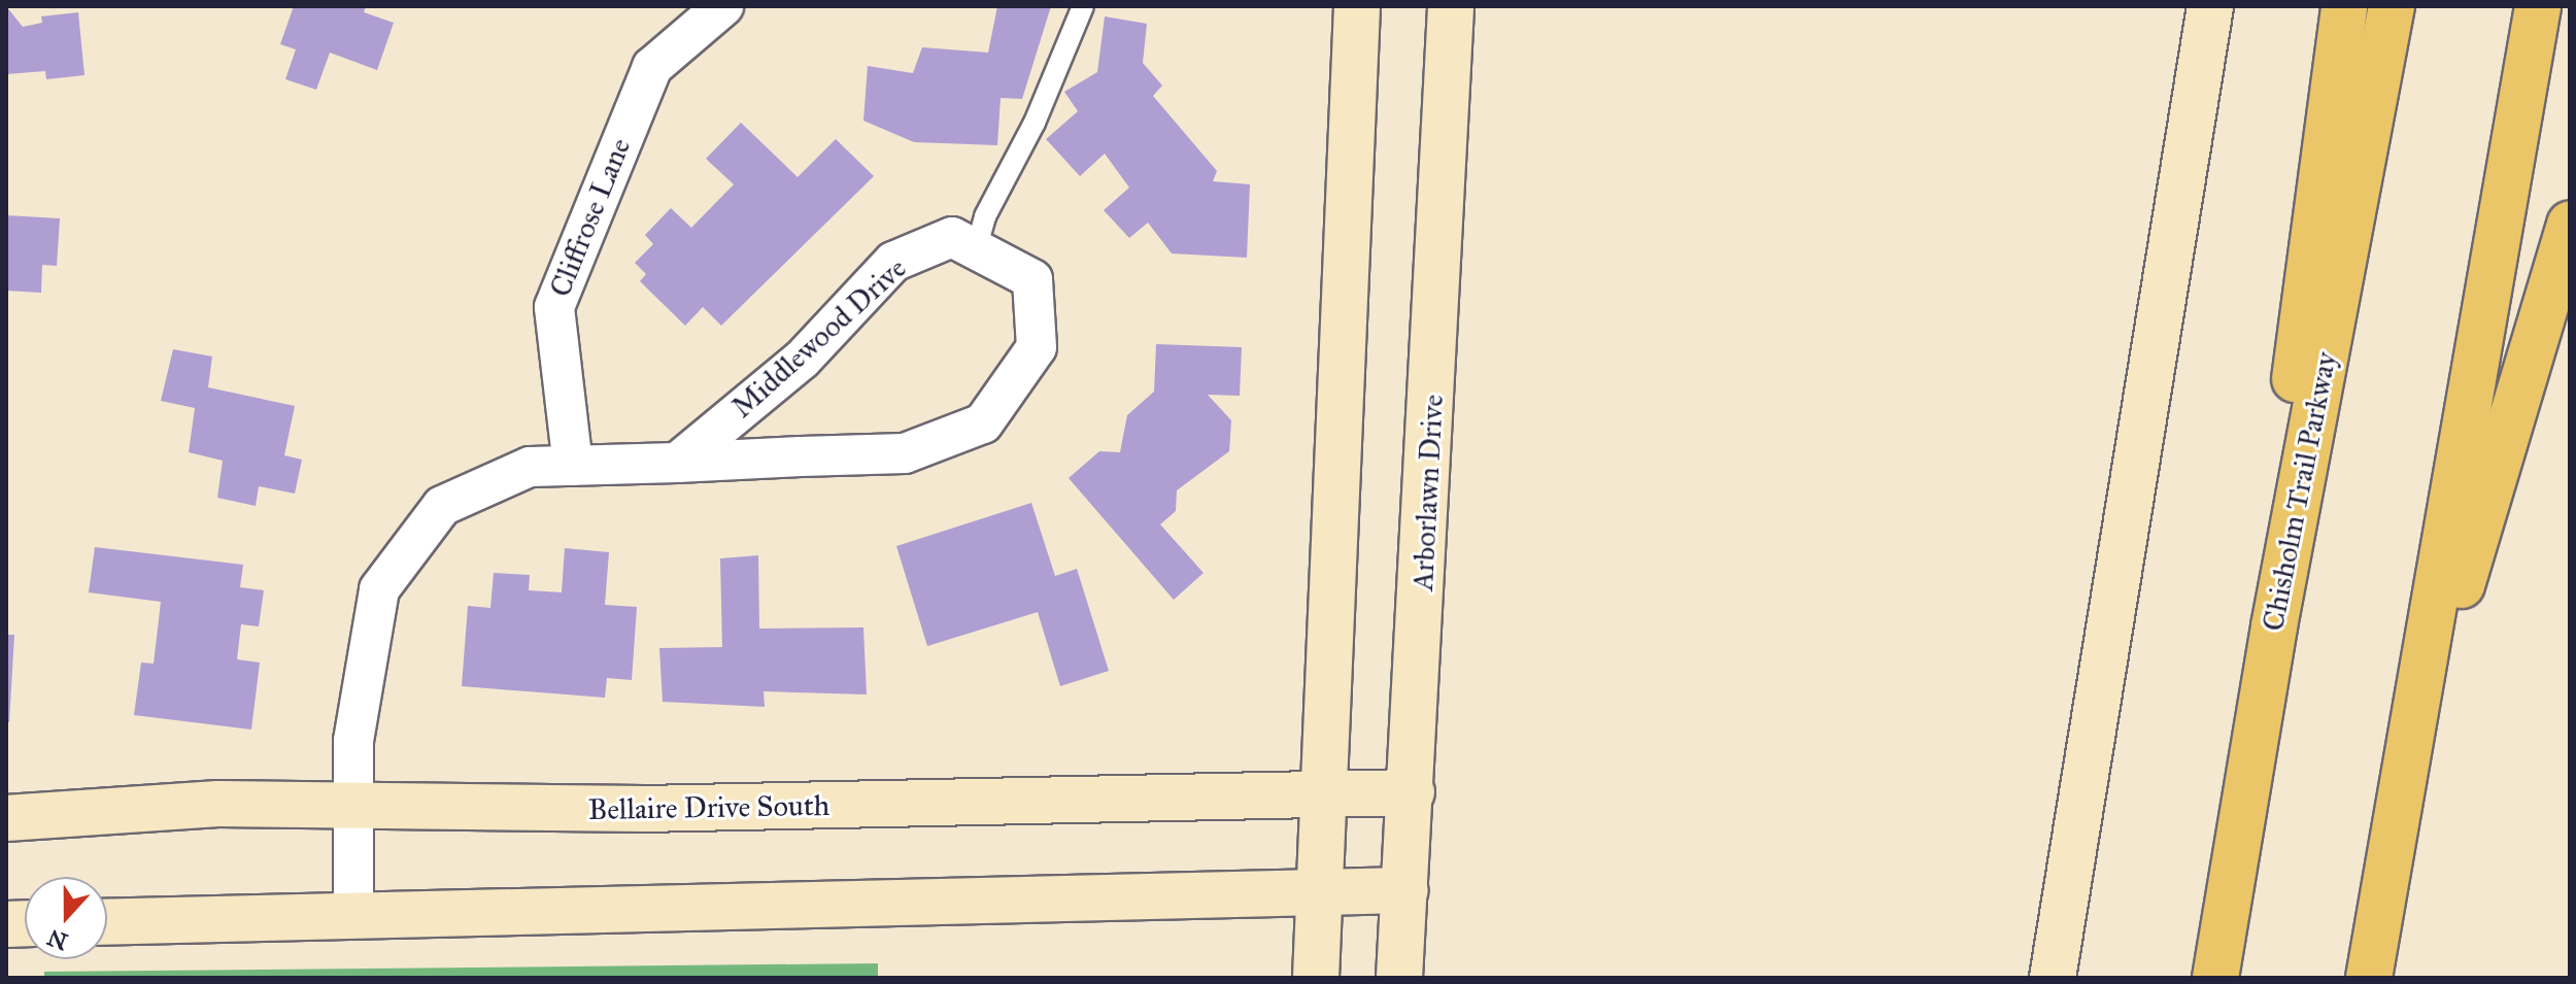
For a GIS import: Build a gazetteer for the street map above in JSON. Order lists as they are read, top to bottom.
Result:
{
  "streets": {
    "highway": ["Chisholm Trail Parkway"],
    "main road": ["Arborlawn Drive", "Bellaire Drive South"],
    "street": ["Cliffrose Lane", "Middlewood Drive"]
  },
  "crossings": [
    ["Cliffrose Lane", "Middlewood Drive"],
    ["Middlewood Drive", "Bellaire Drive South"],
    ["Arborlawn Drive", "Bellaire Drive South"]
  ],
  "north": "bottom"
}
